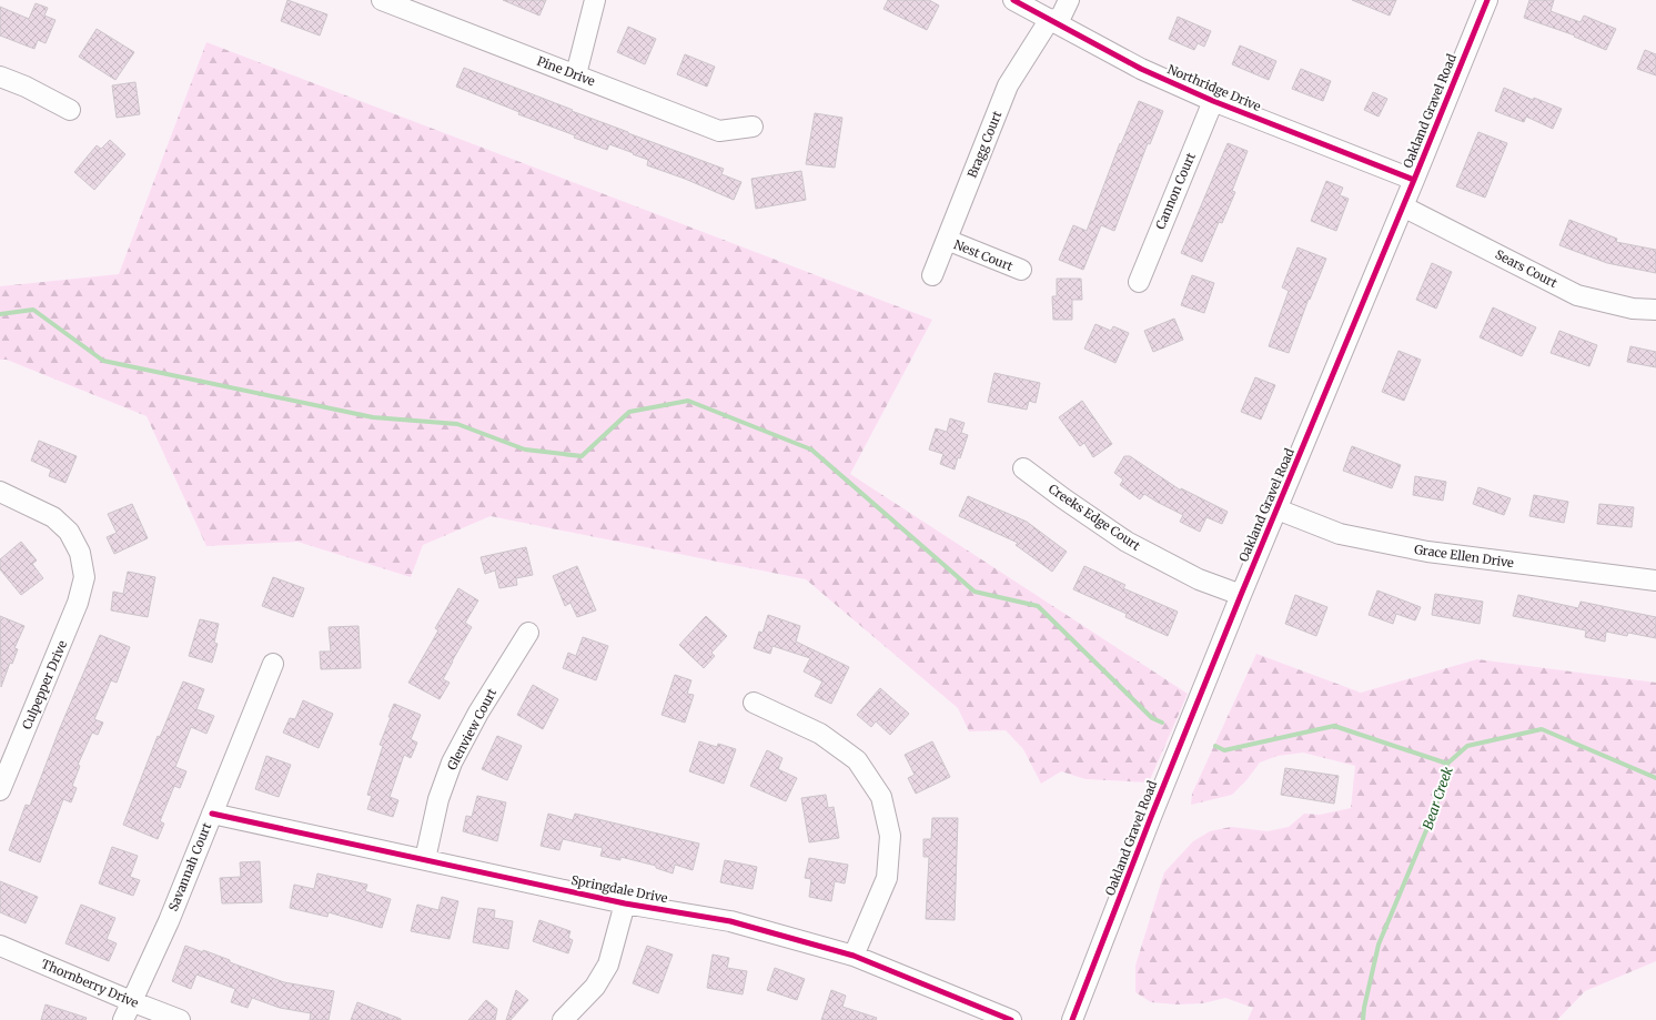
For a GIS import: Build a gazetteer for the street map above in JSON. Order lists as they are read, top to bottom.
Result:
{
  "streets": {
    "street": [
      "Pine Drive",
      "Northridge Drive",
      "Oakland Gravel Road",
      "Bragg Court",
      "Cannon Court",
      "Nest Court",
      "Sears Court",
      "Creeks Edge Court",
      "Grace Ellen Drive",
      "Culpepper Drive",
      "Glenview Court",
      "Savannah Court",
      "Springdale Drive",
      "Thornberry Drive"
    ]
  },
  "crossings": [
    ["Northridge Drive", "Oakland Gravel Road"],
    ["Northridge Drive", "Bragg Court"],
    ["Northridge Drive", "Cannon Court"],
    ["Oakland Gravel Road", "Sears Court"],
    ["Oakland Gravel Road", "Creeks Edge Court"],
    ["Oakland Gravel Road", "Grace Ellen Drive"],
    ["Bragg Court", "Nest Court"],
    ["Glenview Court", "Springdale Drive"],
    ["Savannah Court", "Springdale Drive"],
    ["Savannah Court", "Thornberry Drive"]
  ],
  "water": ["Bear Creek"]
}
